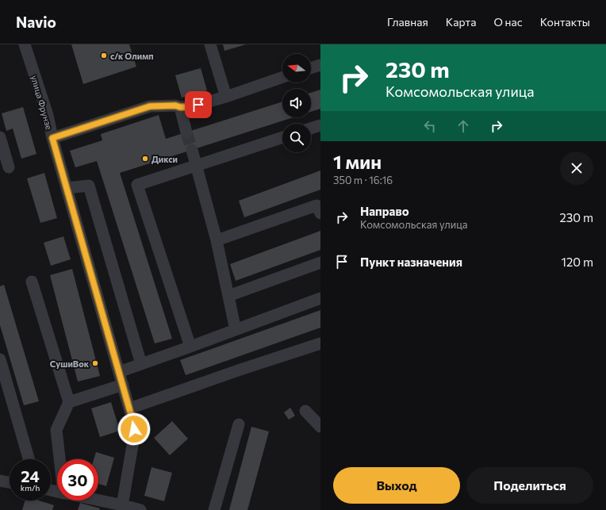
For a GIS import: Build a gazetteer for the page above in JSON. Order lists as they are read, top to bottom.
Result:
{
  "streets": {
    "street": ["улица Фрунзе"]
  },
  "places": ["с/к Олимп", "Дикси", "СушиВок"],
  "north": "left",
  "page": {
    "header": "Navio",
    "nav": [
      "Главная",
      "Карта",
      "О нас",
      "Контакты"
    ],
    "turn": ["230 m", "Комсомольская улица"],
    "heading": ["1 мин", "350 m · 16:16"],
    "list": [
      {
        "name": "Направо",
        "note": "Комсомольская улица",
        "value": "230 m"
      },
      {
        "name": "Пункт назначения",
        "value": "120 m"
      }
    ],
    "speed": "24 km/h",
    "limit": "30",
    "buttons": ["Выход", "Поделиться"]
  }
}
